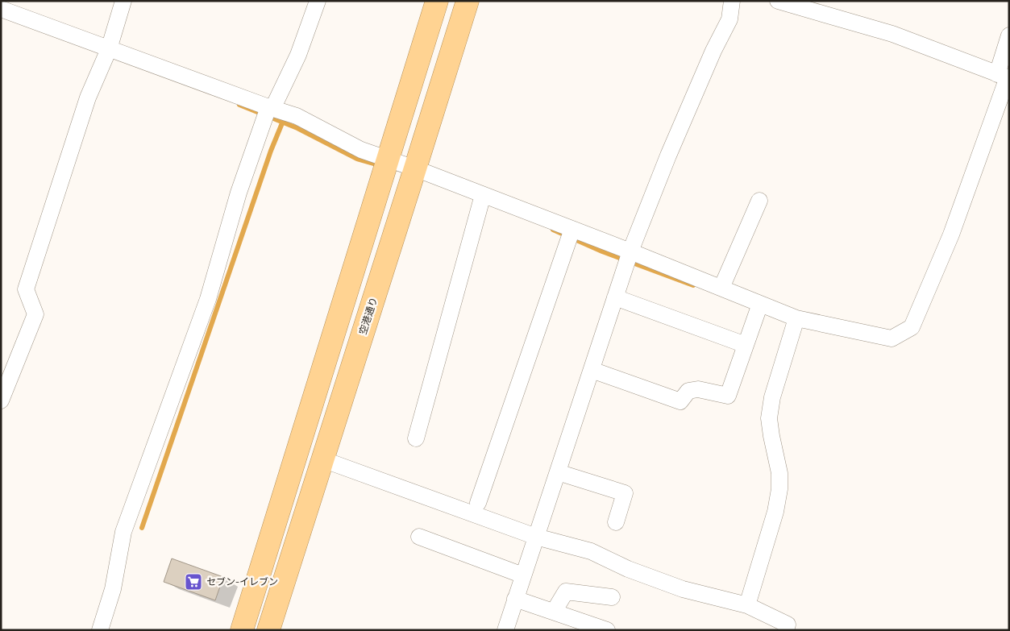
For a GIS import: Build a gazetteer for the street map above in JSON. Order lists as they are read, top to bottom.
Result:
{
  "streets": {
    "highway": ["空港通り"]
  },
  "places": {
    "supermarket": ["セブン-イレブン"]
  }
}
